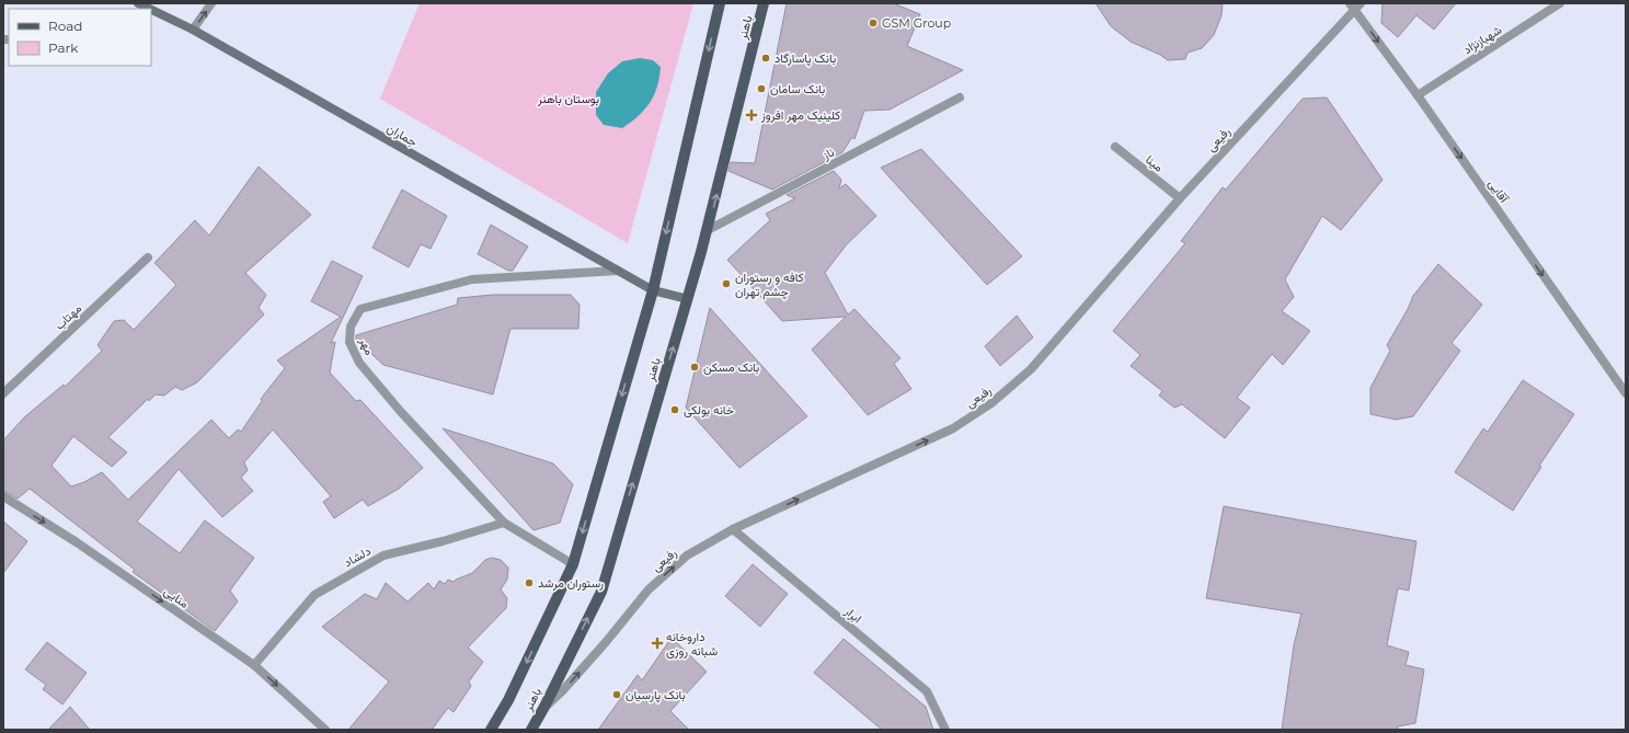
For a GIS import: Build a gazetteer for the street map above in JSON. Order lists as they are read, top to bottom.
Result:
{
  "streets": {
    "main road": ["باهنر", "جماران"],
    "street": [
      "شهبازنژاد",
      "رفیعی",
      "ناز",
      "مینا",
      "آقایی",
      "مهتاب",
      "مهر",
      "دلشاد",
      "منایی",
      "ابرار"
    ]
  },
  "crossings": [
    ["باهنر", "جماران"],
    ["باهنر", "رفیعی"],
    ["باهنر", "ناز"],
    ["باهنر", "مهر"],
    ["شهبازنژاد", "آقایی"],
    ["جماران", "مهر"],
    ["رفیعی", "مینا"],
    ["رفیعی", "آقایی"],
    ["رفیعی", "ابرار"],
    ["مهر", "دلشاد"],
    ["دلشاد", "منایی"]
  ],
  "one_way": ["رفیعی", "آقایی", "منایی"],
  "parks": ["بوستان باهنر"],
  "places": {
    "other": [
      "GSM Group",
      "بانک پاسارگاد",
      "بانک سامان",
      "کافه و رستوران چشم تهران",
      "بانک مسکن",
      "خانه بولکی",
      "رستوران مرشد",
      "بانک پارسیان"
    ],
    "health": ["کلینیک مهر افروز", "داروخانه شبانه روزی"]
  },
  "legend": ["Road", "Park"]
}
